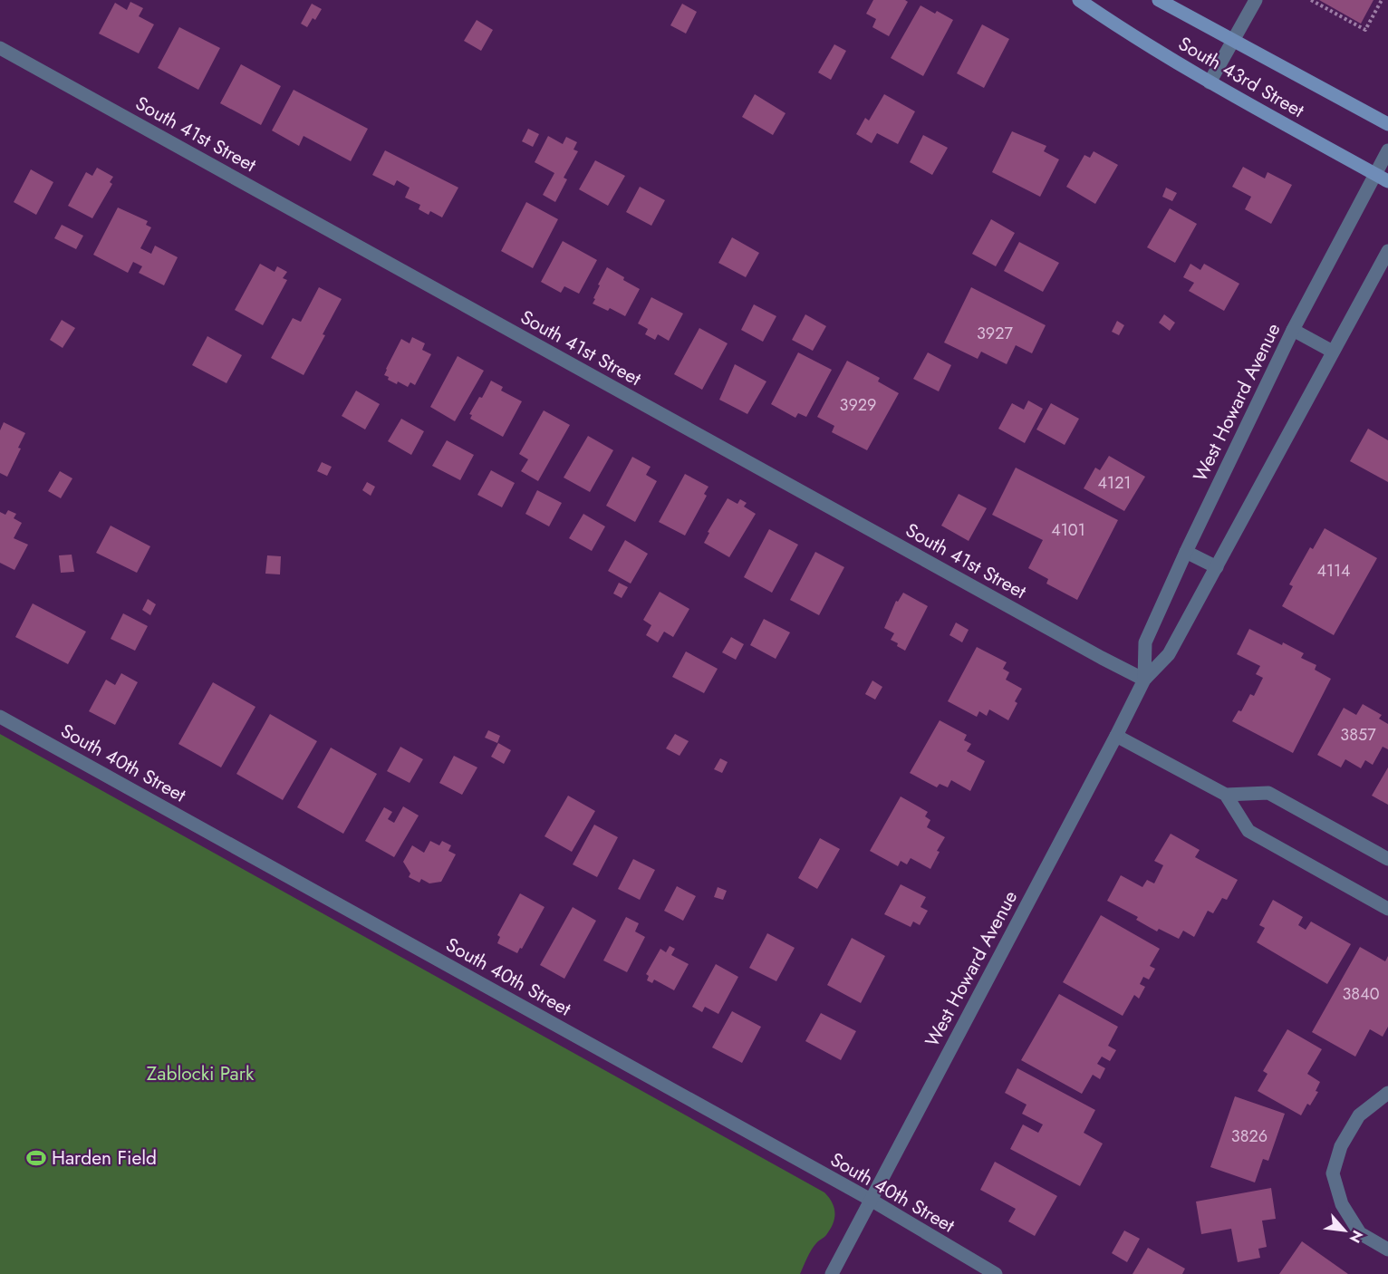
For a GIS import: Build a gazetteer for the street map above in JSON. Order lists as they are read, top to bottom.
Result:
{
  "streets": {
    "main road": ["South 43rd Street"],
    "street": ["South 41st Street", "West Howard Avenue", "South 40th Street"]
  },
  "crossings": [
    ["South 43rd Street", "West Howard Avenue"],
    ["South 41st Street", "West Howard Avenue"],
    ["West Howard Avenue", "South 40th Street"]
  ],
  "parks": ["Zablocki Park"],
  "places": {
    "sports": ["Harden Field"]
  },
  "house_numbers": [
    "3927",
    "3929",
    "4121",
    "4101",
    "4114",
    "3857",
    "3840",
    "3826"
  ],
  "north": "bottom right"
}
